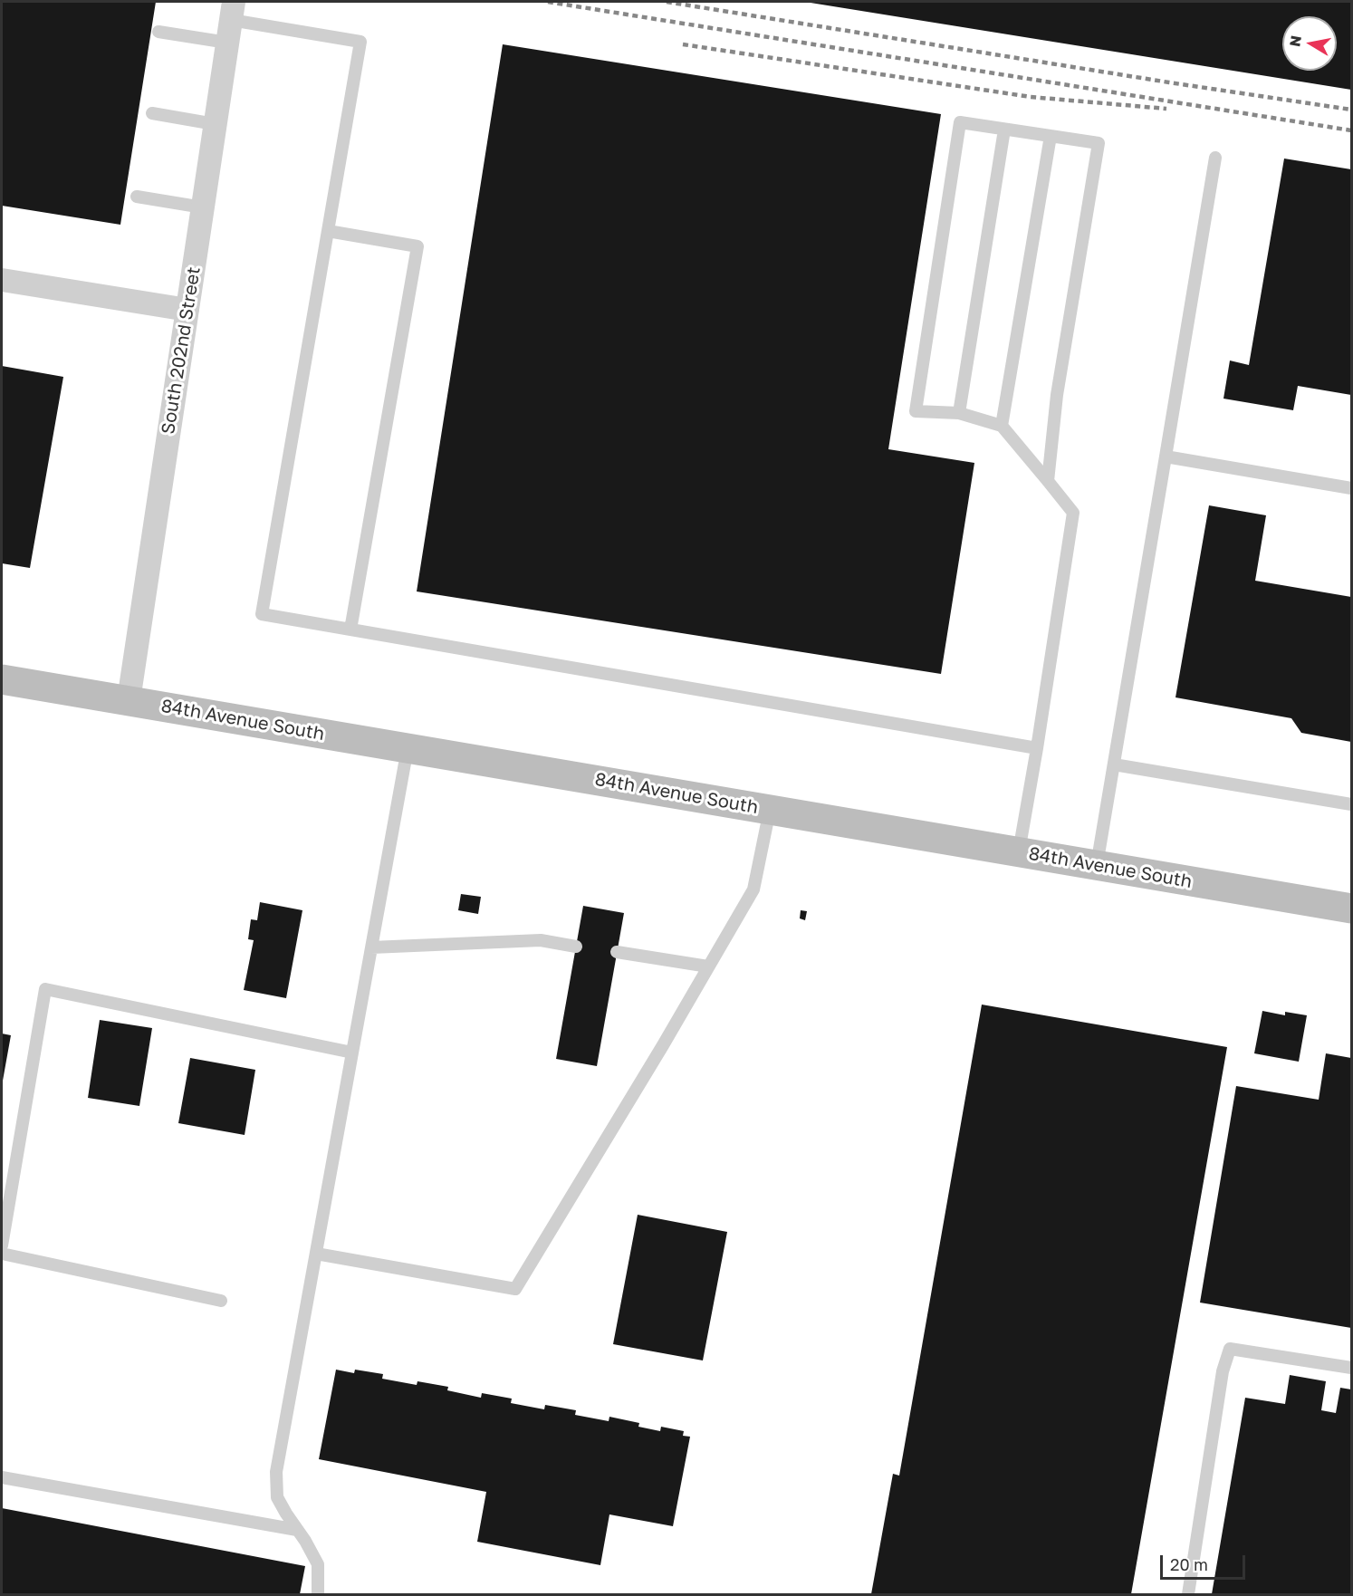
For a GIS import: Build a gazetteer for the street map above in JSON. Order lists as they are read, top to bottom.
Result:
{
  "streets": {
    "main road": ["84th Avenue South"],
    "street": ["South 202nd Street"]
  },
  "crossings": [
    ["South 202nd Street", "84th Avenue South"]
  ],
  "scale_bar": "20 m",
  "north": "left"
}
